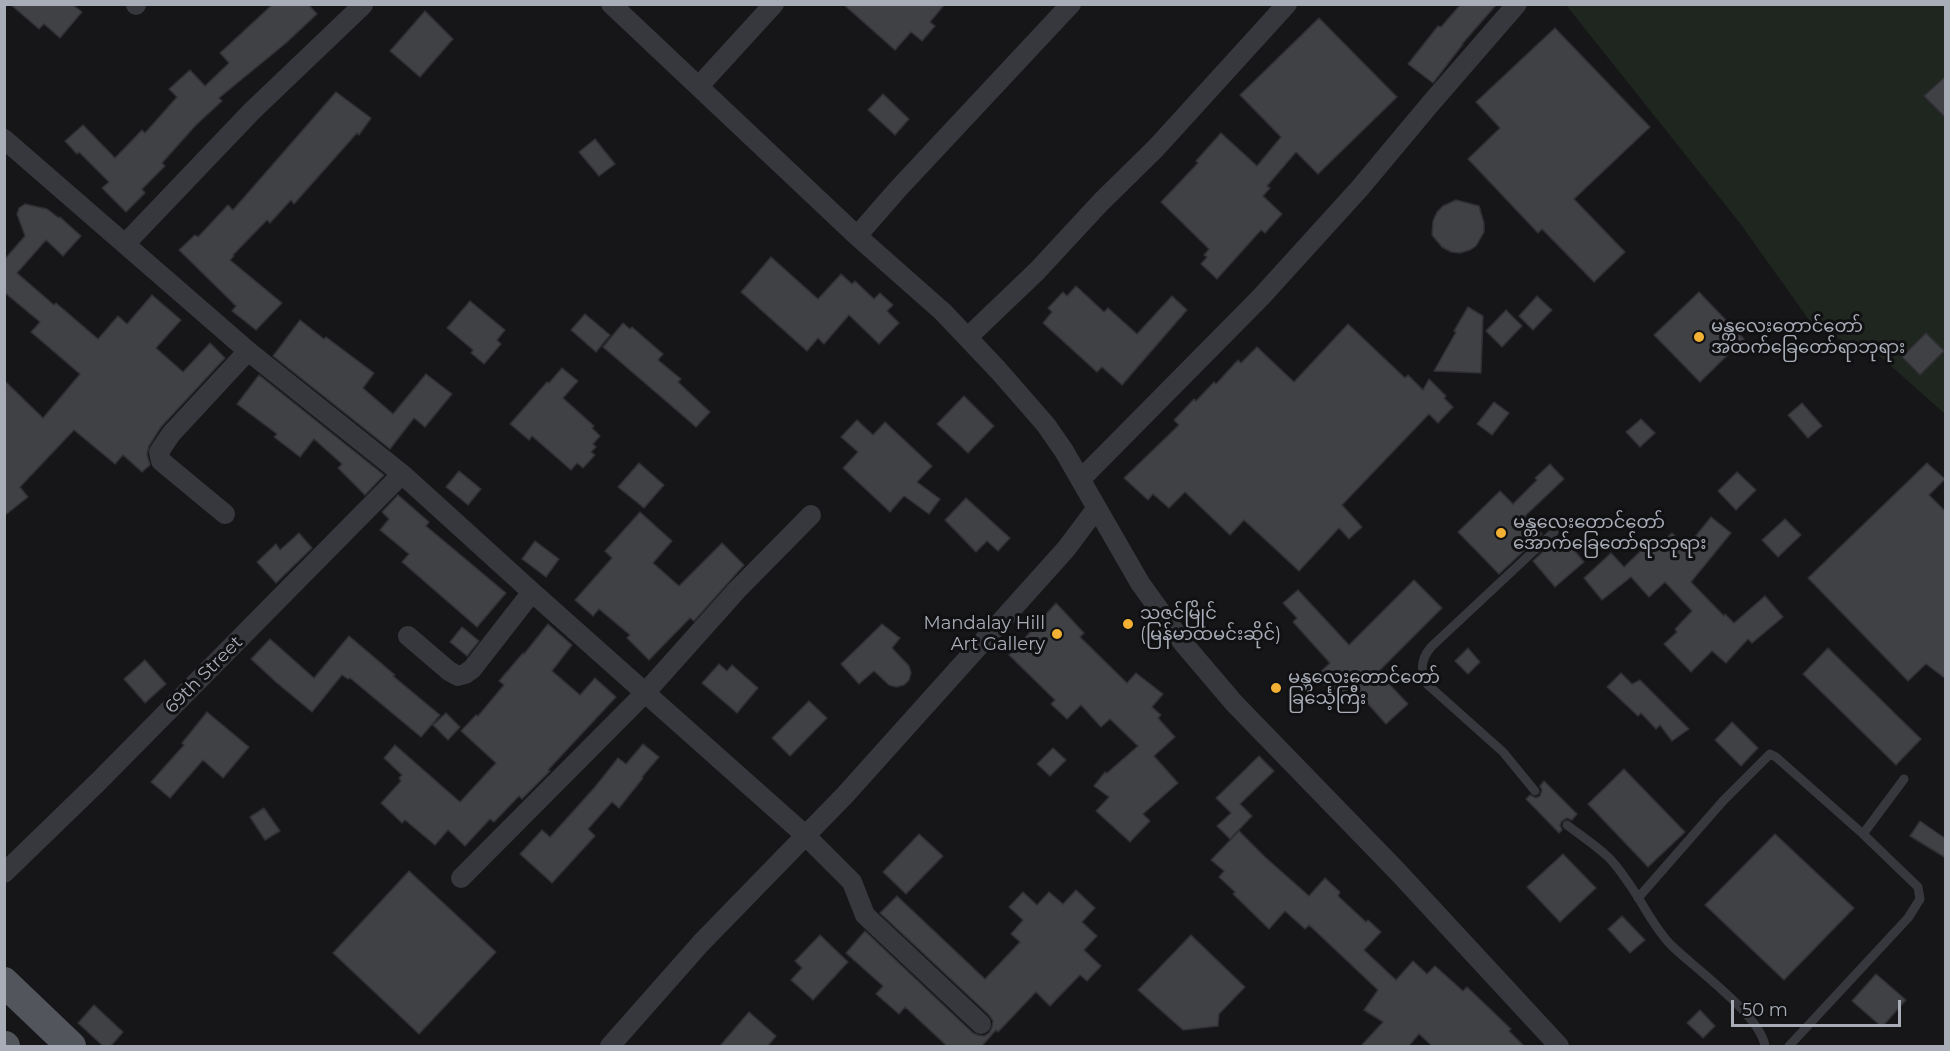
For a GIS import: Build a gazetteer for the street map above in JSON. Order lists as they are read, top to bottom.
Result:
{
  "streets": {
    "street": ["69th Street"]
  },
  "places": [
    "မန္တ‌လေးတောင်တော် အထက်ခြေတော်ရာဘုရား‌",
    "မန္တ‌လေးတောင်တော် အောက်ခြေတော်ရာဘုရား‌",
    "သဇင်မြိုင် (မြန်မာထမင်းဆိုင်)",
    "Mandalay Hill Art Gallery",
    "မန္တလေးတောင်တော် ‌ခြင်္သေ့ကြီး"
  ],
  "scale_bar": "50 m"
}
